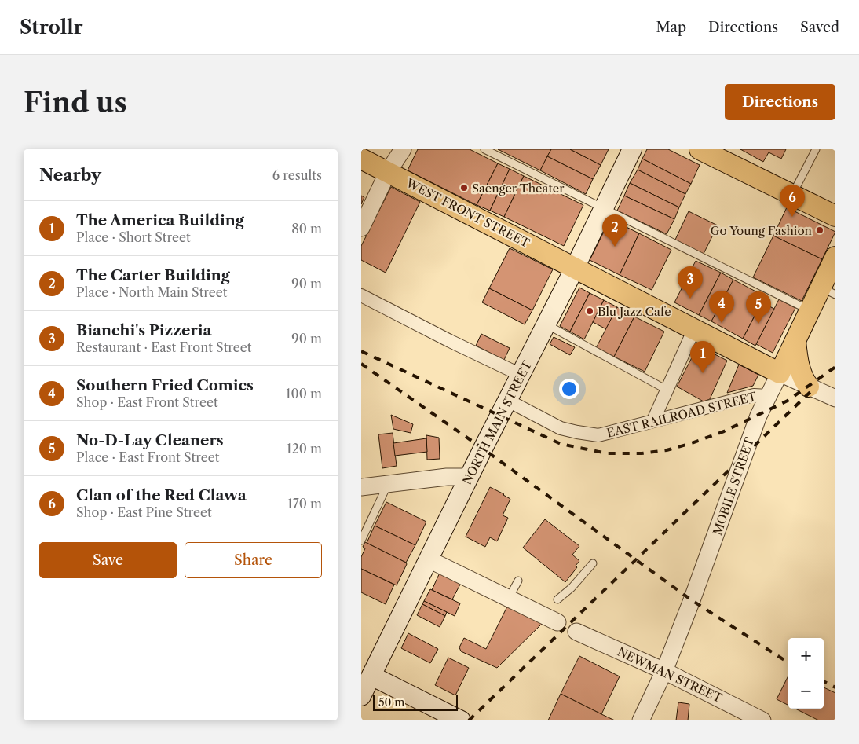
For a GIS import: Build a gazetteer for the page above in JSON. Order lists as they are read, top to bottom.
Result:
{
  "streets": {
    "main road": ["WEST FRONT STREET", "NORTH MAIN STREET", "MOBILE STREET"],
    "street": ["EAST RAILROAD STREET", "NEWMAN STREET"]
  },
  "crossings": [
    ["WEST FRONT STREET", "NORTH MAIN STREET"],
    ["WEST FRONT STREET", "MOBILE STREET"],
    ["EAST RAILROAD STREET", "NORTH MAIN STREET"],
    ["EAST RAILROAD STREET", "MOBILE STREET"],
    ["MOBILE STREET", "NEWMAN STREET"]
  ],
  "places": ["Saenger Theater", "Go Young Fashion", "Blu Jazz Cafe"],
  "scale_bar": "50 m",
  "page": {
    "header": "Strollr",
    "nav": ["Map", "Directions", "Saved"],
    "buttons": [
      "Directions",
      ["Save", "Share"]
    ],
    "title": "Find us",
    "heading": ["Nearby", "6 results"],
    "pins": [
      "6",
      "2",
      "3",
      "4",
      "5",
      "1"
    ],
    "list": [
      {
        "mark": "1",
        "name": "The America Building",
        "note": "Place · Short Street",
        "value": "80 m"
      },
      {
        "mark": "2",
        "name": "The Carter Building",
        "note": "Place · North Main Street",
        "value": "90 m"
      },
      {
        "mark": "3",
        "name": "Bianchi's Pizzeria",
        "note": "Restaurant · East Front Street",
        "value": "90 m"
      },
      {
        "mark": "4",
        "name": "Southern Fried Comics",
        "note": "Shop · East Front Street",
        "value": "100 m"
      },
      {
        "mark": "5",
        "name": "No-D-Lay Cleaners",
        "note": "Place · East Front Street",
        "value": "120 m"
      },
      {
        "mark": "6",
        "name": "Clan of the Red Clawa",
        "note": "Shop · East Pine Street",
        "value": "170 m"
      }
    ],
    "map_buttons": ["+", "−"],
    "scale": "50 m"
  }
}
